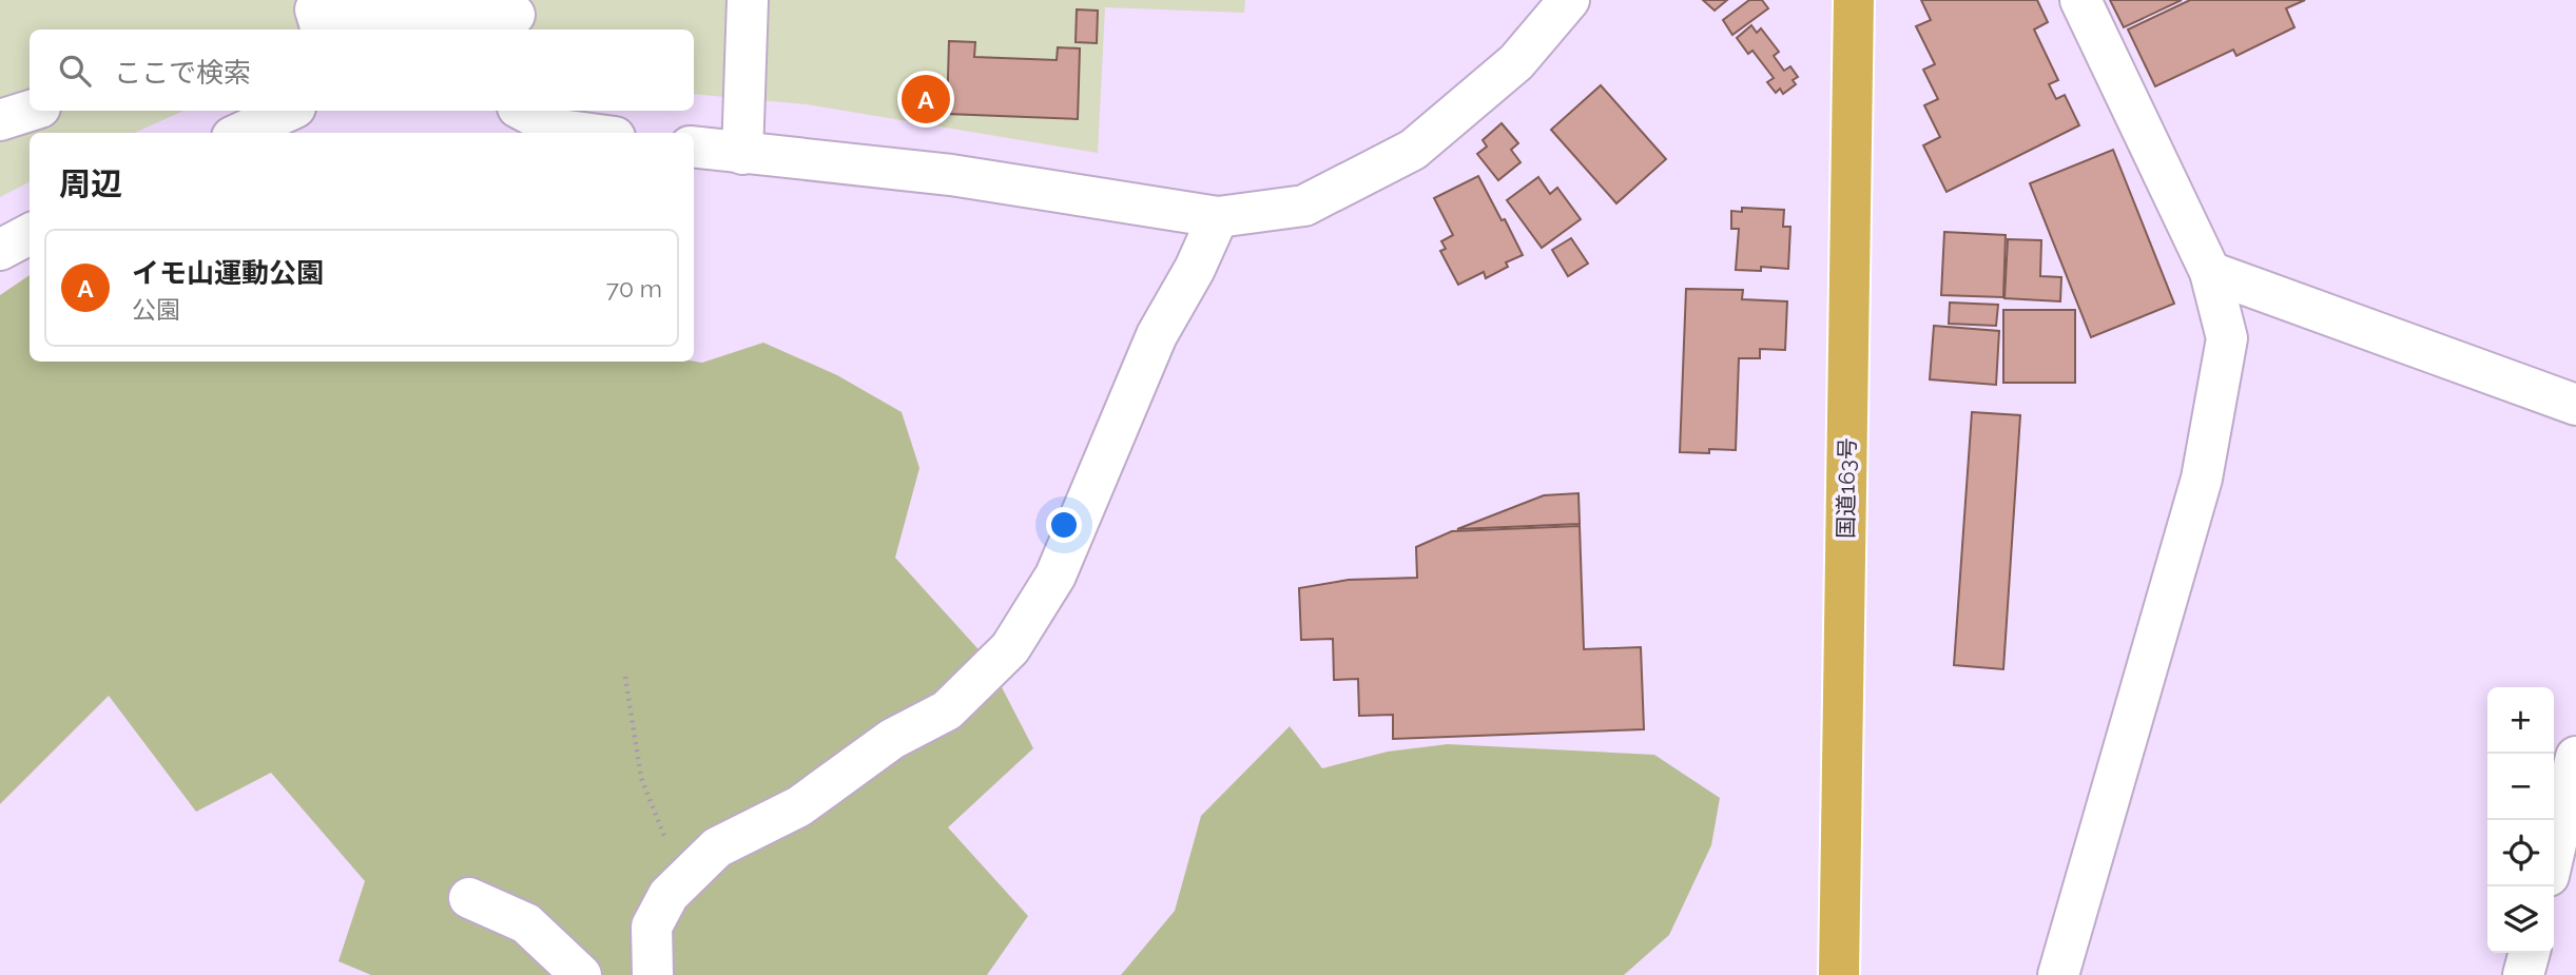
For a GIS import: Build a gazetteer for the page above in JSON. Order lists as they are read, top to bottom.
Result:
{
  "streets": {
    "highway": ["国道163号"]
  },
  "page": {
    "search": "ここで検索",
    "pins": "A",
    "heading": "周辺",
    "list": [
      {
        "mark": "A",
        "name": "イモ山運動公園",
        "note": "公園",
        "value": "70 m"
      }
    ],
    "map_buttons": ["+", "−"]
  }
}
